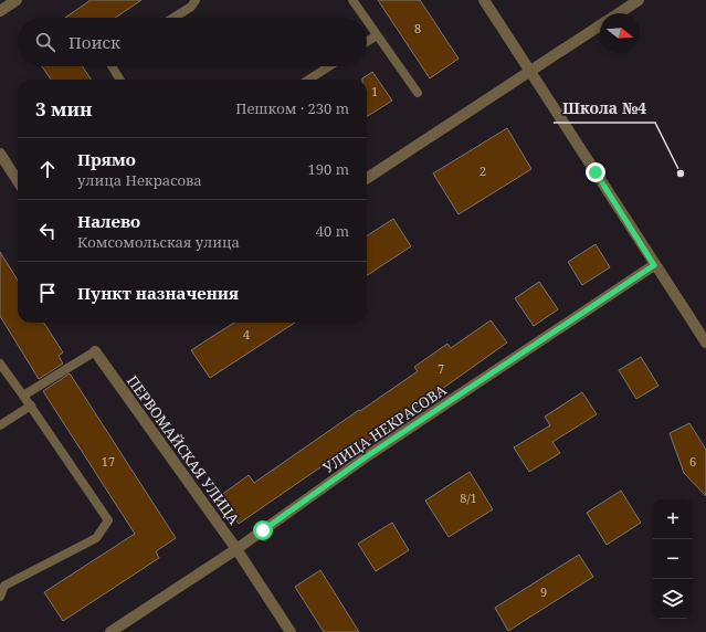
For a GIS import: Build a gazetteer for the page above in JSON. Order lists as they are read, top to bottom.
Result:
{
  "streets": {
    "street": ["УЛИЦА НЕКРАСОВА", "ПЕРВОМАЙСКАЯ УЛИЦА"]
  },
  "crossings": [
    ["УЛИЦА НЕКРАСОВА", "ПЕРВОМАЙСКАЯ УЛИЦА"]
  ],
  "places": ["Школа №4"],
  "house_numbers": [
    "8",
    "1",
    "2",
    "4",
    "7",
    "17",
    "6",
    "8/1",
    "9"
  ],
  "north": "right",
  "page": {
    "search": "Поиск",
    "heading": ["3 мин", "Пешком · 230 m"],
    "list": [
      ["Прямо", "улица Некрасова", "190 m"],
      ["Налево", "Комсомольская улица", "40 m"],
      "Пункт назначения"
    ],
    "map_buttons": ["+", "−"]
  }
}
